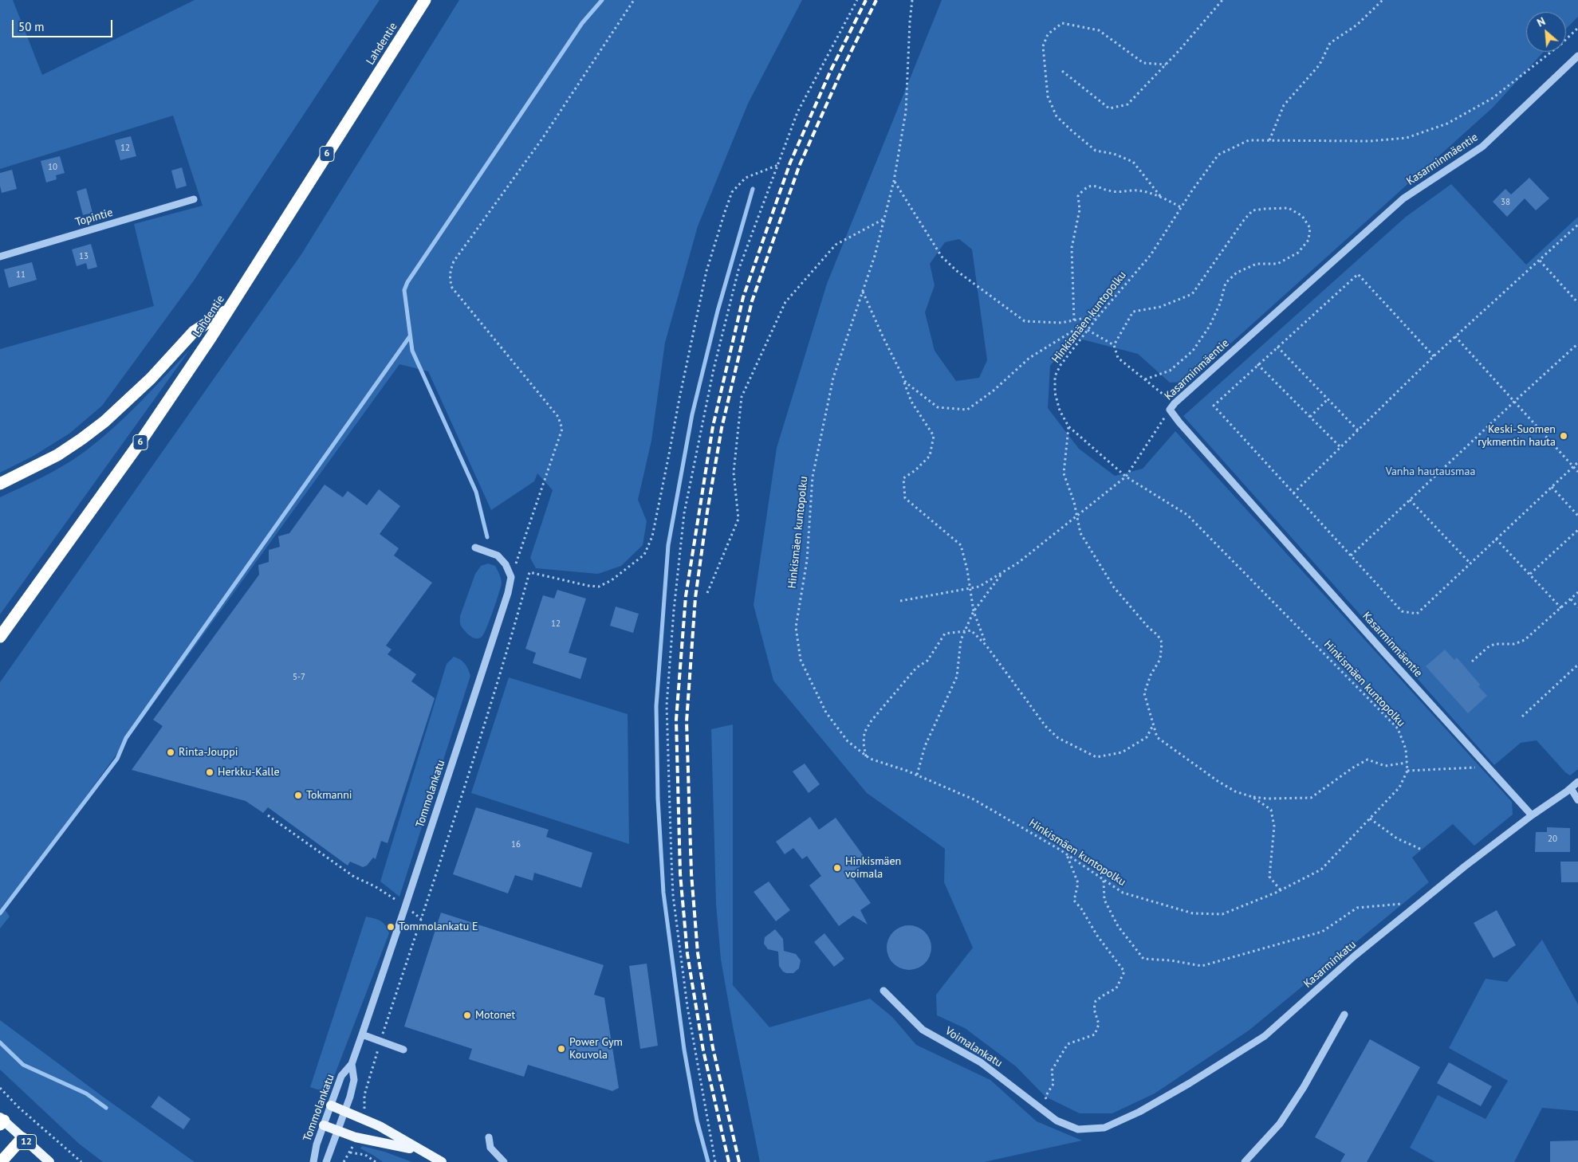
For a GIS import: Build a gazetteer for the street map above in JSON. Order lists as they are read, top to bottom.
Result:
{
  "streets": {
    "highway": ["Lahdentie", "6"],
    "main road": ["12"],
    "street": [
      "Kasarminmäentie",
      "Topintie",
      "Tommolankatu",
      "Kasarminkatu",
      "Voimalankatu"
    ],
    "path": ["Hinkismäen kuntopolku"]
  },
  "crossings": [
    ["Kasarminmäentie", "Kasarminkatu"],
    ["Kasarminkatu", "Voimalankatu"]
  ],
  "parks": ["Vanha hautausmaa"],
  "places": [
    "Keski-Suomen rykmentin hauta",
    "Rinta-Jouppi",
    "Herkku-Kalle",
    "Tokmanni",
    "Hinkismäen voimala",
    "Tommolankatu E",
    "Motonet",
    "Power Gym Kouvola"
  ],
  "house_numbers": [
    "12",
    "10",
    "38",
    "13",
    "11",
    "12",
    "5-7",
    "20",
    "16"
  ],
  "scale_bar": "50 m",
  "north": "top left"
}
